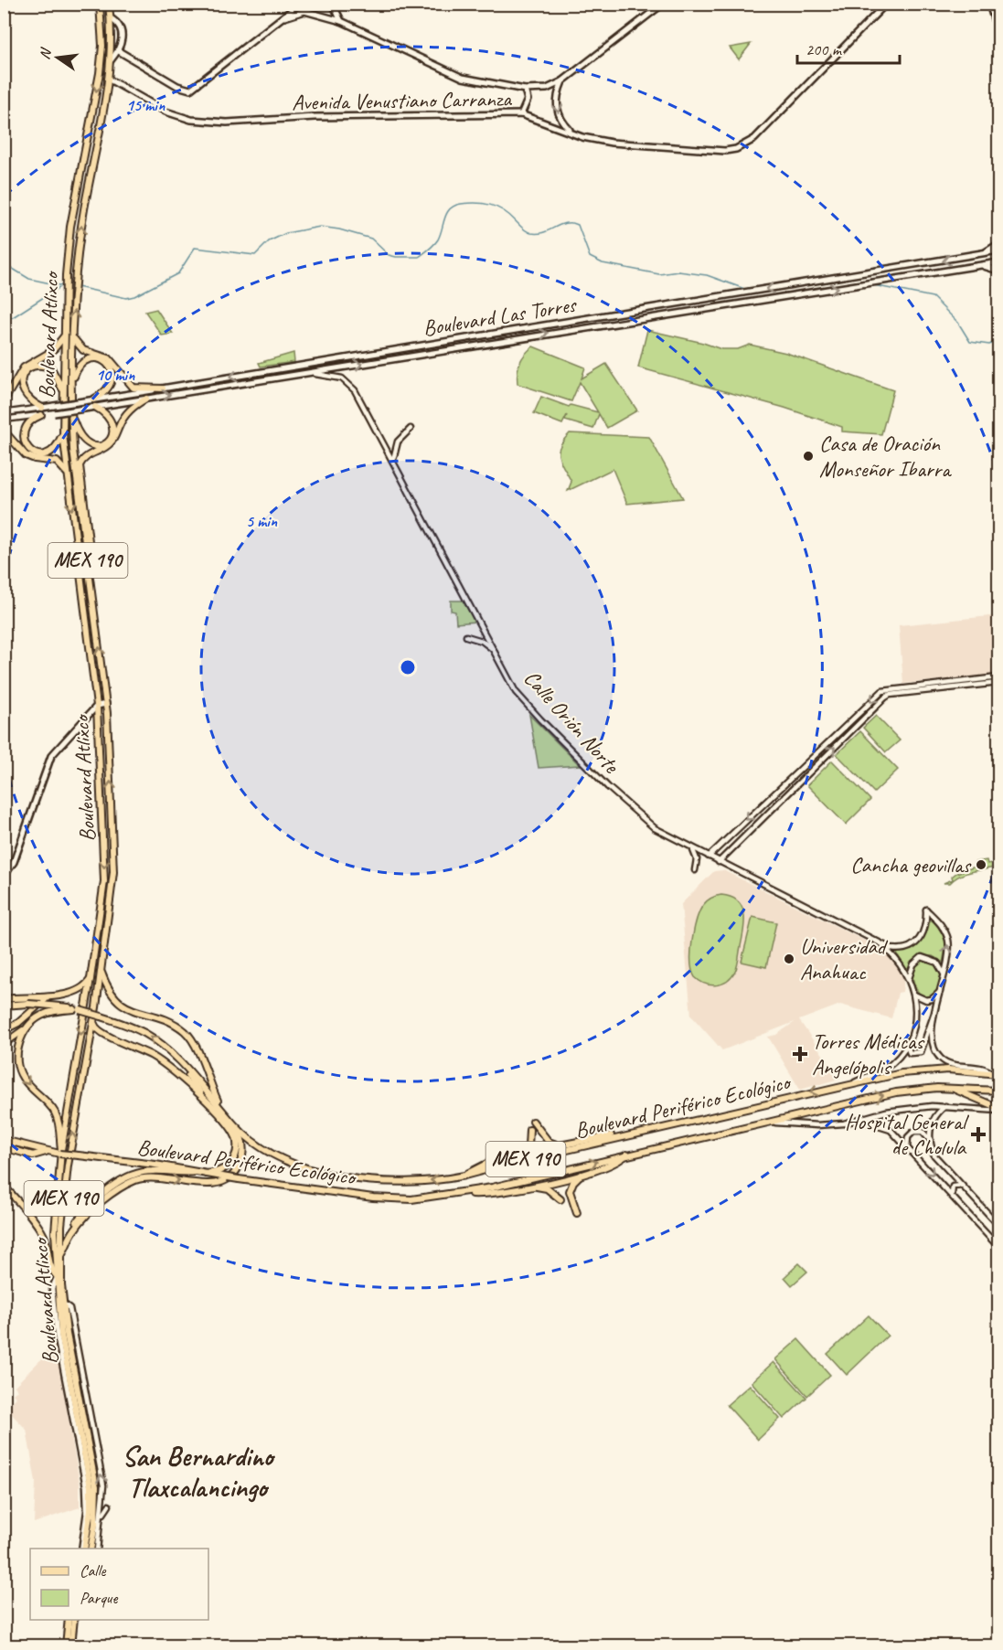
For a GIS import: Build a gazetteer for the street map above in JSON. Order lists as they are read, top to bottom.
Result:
{
  "streets": {
    "main road": [
      "Avenida Venustiano Carranza",
      "Boulevard Las Torres",
      "Boulevard Atlixco",
      "MEX 190",
      "Boulevard Periférico Ecológico"
    ],
    "street": ["Calle Orión Norte"]
  },
  "crossings": [
    ["Avenida Venustiano Carranza", "Boulevard Atlixco"],
    ["Boulevard Las Torres", "Calle Orión Norte"],
    ["Boulevard Atlixco", "MEX 190"],
    ["Boulevard Atlixco", "Boulevard Periférico Ecológico"]
  ],
  "districts": ["San Bernardino Tlaxcalancingo"],
  "places": {
    "other": ["Casa de Oración Monseñor Ibarra", "Cancha geovillas", "Universidad Anahuac"],
    "health": ["Torres Médicas Angelópolis", "Hospital General de Cholula"]
  },
  "legend": ["Calle", "Parque"],
  "scale_bar": "200 m",
  "north": "left",
  "rings": ["15 min", "10 min", "5 min"]
}
